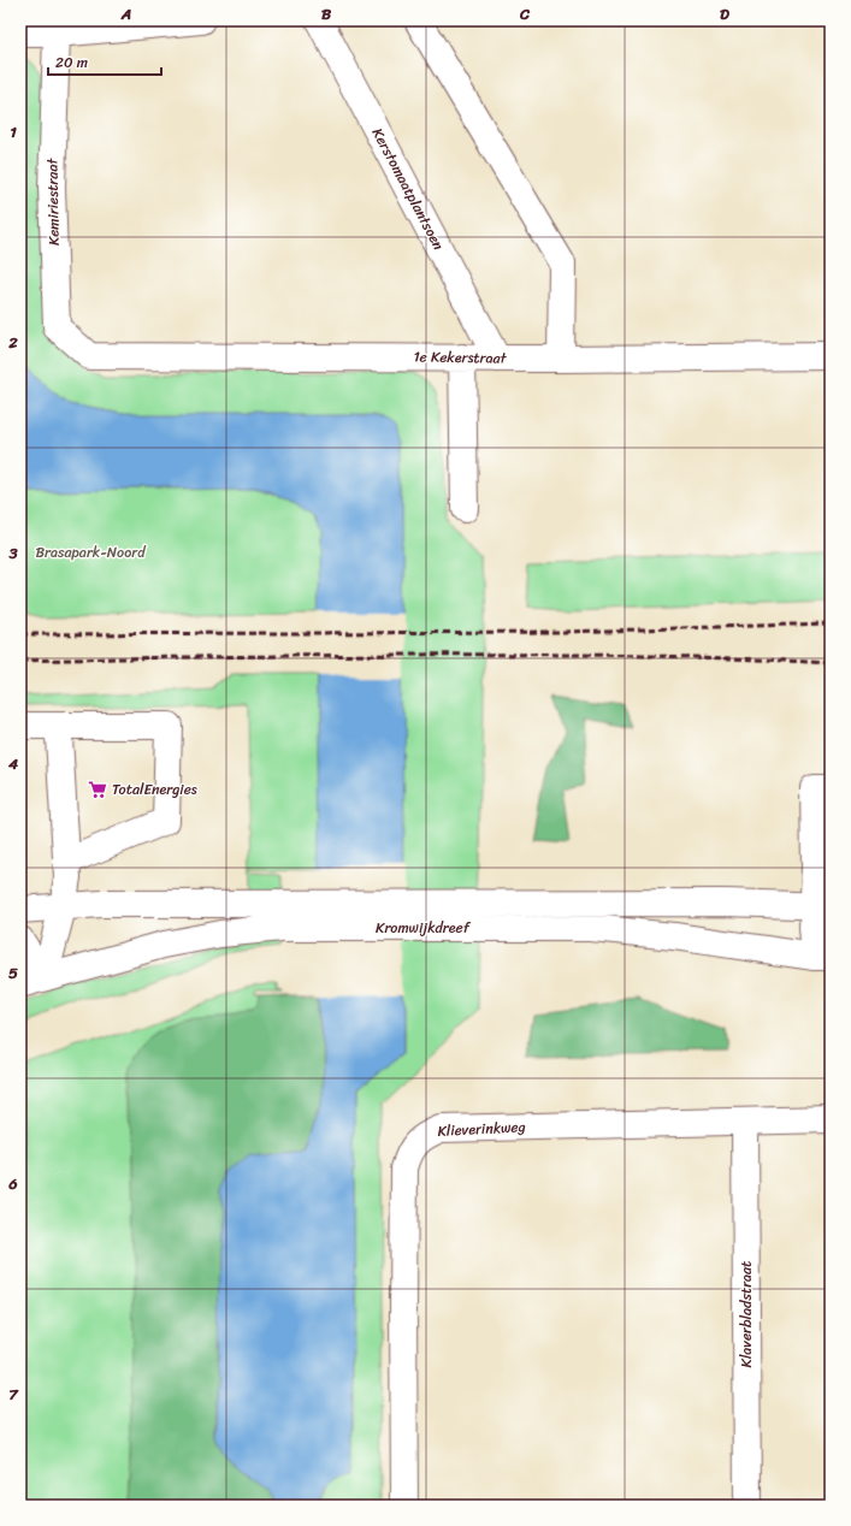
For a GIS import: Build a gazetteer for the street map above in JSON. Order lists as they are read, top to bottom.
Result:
{
  "streets": {
    "street": [
      "Kerstomaatplantsoen",
      "Kemiriestraat",
      "1e Kekerstraat",
      "Kromwijkdreef",
      "Klieverinkweg",
      "Klaverbladstraat"
    ]
  },
  "crossings": [
    ["Kerstomaatplantsoen", "1e Kekerstraat"],
    ["Kemiriestraat", "1e Kekerstraat"],
    ["Klieverinkweg", "Klaverbladstraat"]
  ],
  "parks": ["Brasapark-Noord"],
  "places": {
    "supermarket": ["TotalEnergies"]
  },
  "scale_bar": "20 m",
  "grid": {
    "columns": [
      "A",
      "B",
      "C",
      "D"
    ],
    "rows": [
      "1",
      "2",
      "3",
      "4",
      "5",
      "6",
      "7"
    ]
  }
}
